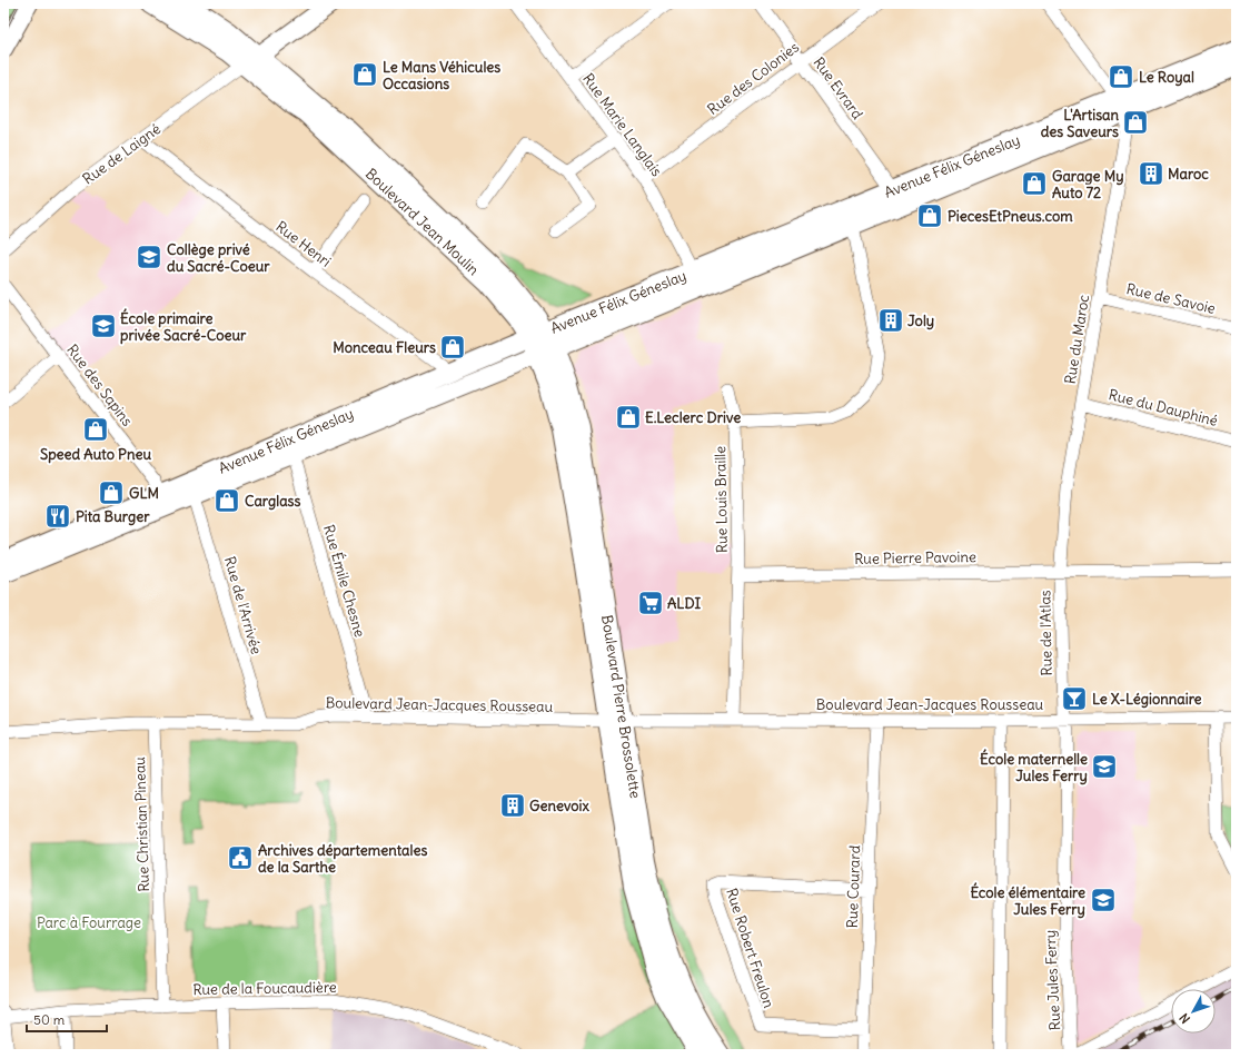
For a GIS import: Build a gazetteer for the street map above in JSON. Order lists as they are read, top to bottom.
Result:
{
  "streets": {
    "main road": ["Avenue Félix Géneslay", "Boulevard Jean Moulin", "Boulevard Pierre Brossolette"],
    "street": [
      "Rue des Colonies",
      "Rue Evrard",
      "Rue Marie Langlais",
      "Rue de Laigné",
      "Rue Henri",
      "Rue de Savoie",
      "Rue du Maroc",
      "Rue des Sapins",
      "Rue du Dauphiné",
      "Rue Louis Braille",
      "Rue Pierre Pavoine",
      "Rue Émile Chesne",
      "Rue de l'Arrivée",
      "Rue de l'Atlas",
      "Boulevard Jean-Jacques Rousseau",
      "Rue Christian Pineau",
      "Rue Courard",
      "Rue Robert Freulon",
      "Rue Jules Ferry",
      "Rue de la Foucaudière"
    ]
  },
  "crossings": [
    ["Rue des Colonies", "Rue Evrard"],
    ["Rue des Colonies", "Rue Marie Langlais"],
    ["Rue Evrard", "Avenue Félix Géneslay"],
    ["Rue Marie Langlais", "Avenue Félix Géneslay"],
    ["Rue de Laigné", "Boulevard Jean Moulin"],
    ["Rue de Laigné", "Rue Henri"],
    ["Avenue Félix Géneslay", "Boulevard Jean Moulin"],
    ["Avenue Félix Géneslay", "Rue Henri"],
    ["Avenue Félix Géneslay", "Rue du Maroc"],
    ["Avenue Félix Géneslay", "Rue des Sapins"],
    ["Avenue Félix Géneslay", "Rue Émile Chesne"],
    ["Avenue Félix Géneslay", "Rue de l'Arrivée"],
    ["Avenue Félix Géneslay", "Boulevard Pierre Brossolette"],
    ["Boulevard Jean Moulin", "Boulevard Pierre Brossolette"],
    ["Rue de Savoie", "Rue du Maroc"],
    ["Rue du Maroc", "Rue du Dauphiné"],
    ["Rue du Maroc", "Rue Pierre Pavoine"],
    ["Rue du Maroc", "Rue de l'Atlas"],
    ["Rue Louis Braille", "Rue Pierre Pavoine"],
    ["Rue Pierre Pavoine", "Rue de l'Atlas"],
    ["Rue Émile Chesne", "Boulevard Jean-Jacques Rousseau"],
    ["Rue de l'Arrivée", "Boulevard Jean-Jacques Rousseau"],
    ["Rue de l'Atlas", "Boulevard Jean-Jacques Rousseau"],
    ["Rue de l'Atlas", "Rue Jules Ferry"],
    ["Boulevard Jean-Jacques Rousseau", "Boulevard Pierre Brossolette"],
    ["Boulevard Jean-Jacques Rousseau", "Rue Christian Pineau"],
    ["Boulevard Jean-Jacques Rousseau", "Rue Courard"],
    ["Boulevard Jean-Jacques Rousseau", "Rue Jules Ferry"],
    ["Rue Christian Pineau", "Rue de la Foucaudière"],
    ["Rue Courard", "Rue Robert Freulon"]
  ],
  "parks": ["Parc à Fourrage"],
  "places": {
    "shop": [
      "Le Mans Véhicules Occasions",
      "Le Royal",
      "L'Artisan des Saveurs",
      "Garage My Auto 72",
      "PiecesEtPneus.com",
      "Monceau Fleurs",
      "E.Leclerc Drive",
      "Speed Auto Pneu",
      "GLM",
      "Carglass"
    ],
    "building": ["Maroc", "Joly", "Genevoix"],
    "school or university": [
      "Collège privé du Sacré-Coeur",
      "École primaire privée Sacré-Coeur",
      "École maternelle Jules Ferry",
      "École élémentaire Jules Ferry"
    ],
    "restaurant": ["Pita Burger"],
    "supermarket": ["ALDI"],
    "bar": ["Le X-Légionnaire"],
    "public building": ["Archives départementales de la Sarthe"]
  },
  "scale_bar": "50 m",
  "north": "bottom left"
}
